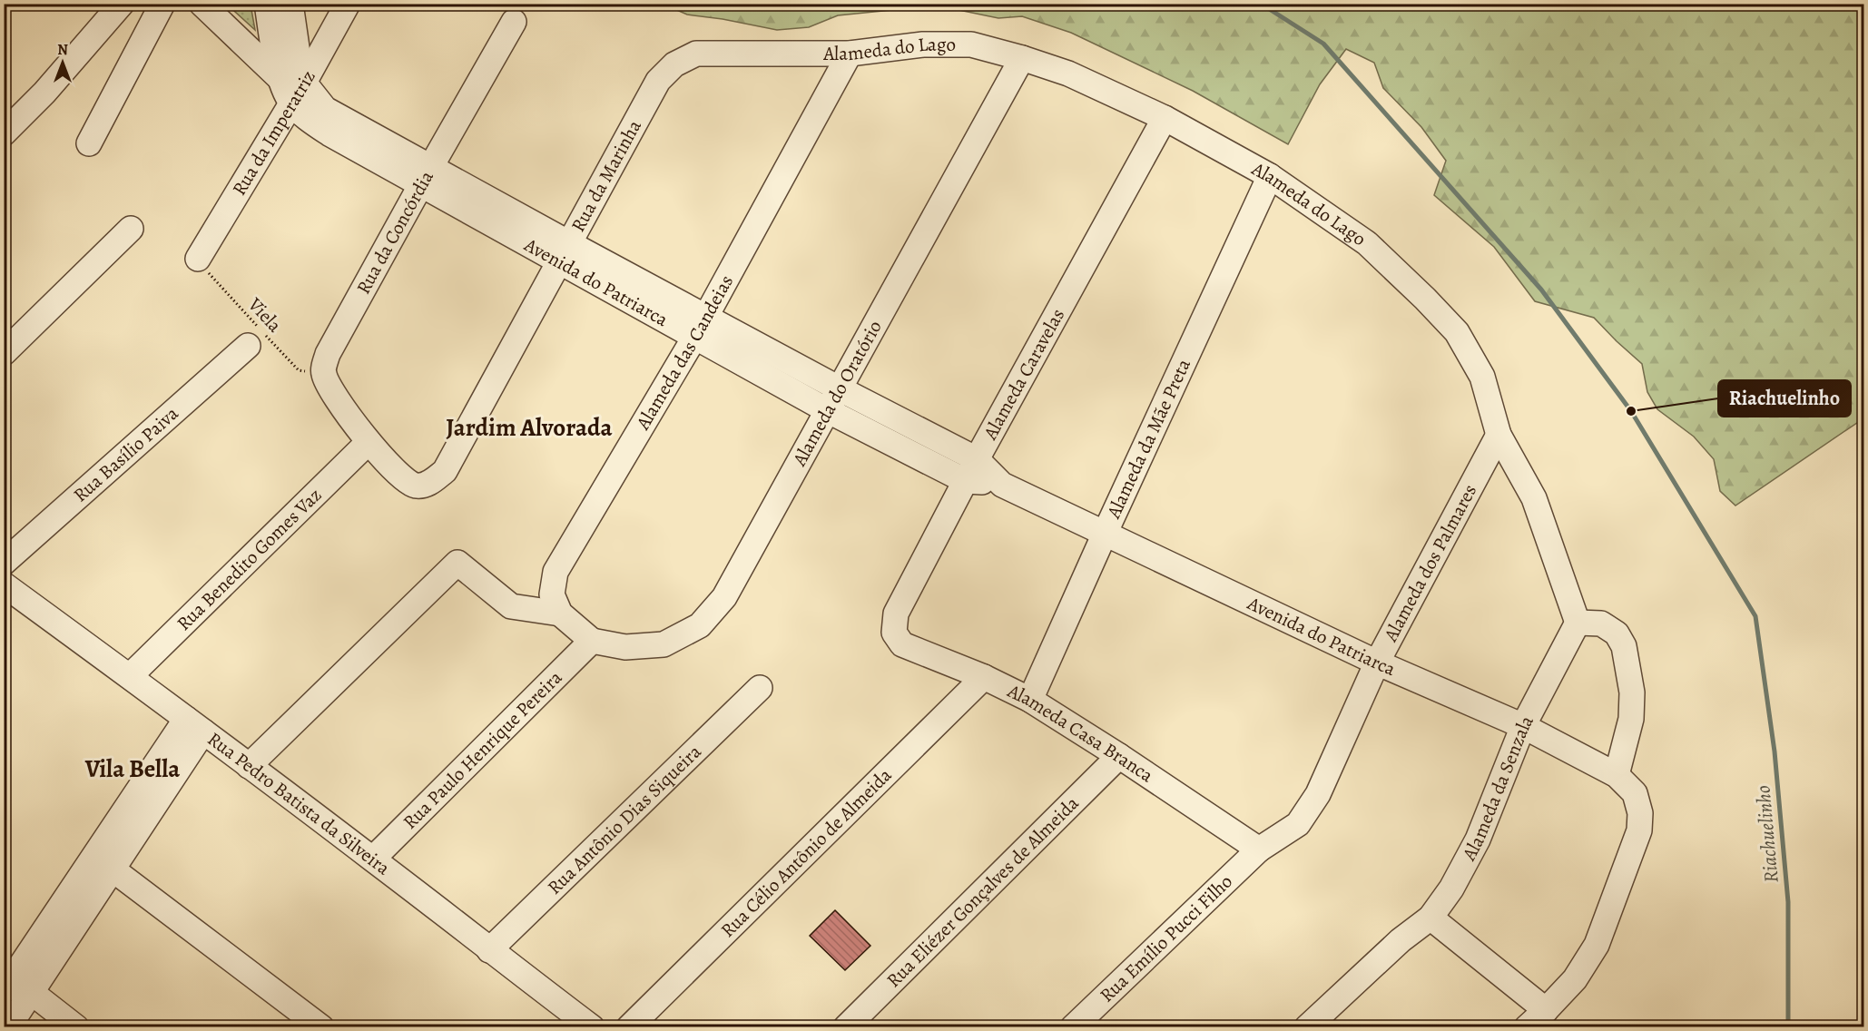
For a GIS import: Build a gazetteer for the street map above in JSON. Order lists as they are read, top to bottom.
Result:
{
  "streets": {
    "street": [
      "Alameda do Lago",
      "Rua da Imperatriz",
      "Rua da Marinha",
      "Rua da Concórdia",
      "Avenida do Patriarca",
      "Alameda das Candeias",
      "Alameda Caravelas",
      "Alameda do Oratório",
      "Alameda da Mãe Preta",
      "Rua Basílio Paiva",
      "Rua Benedito Gomes Vaz",
      "Alameda dos Palmares",
      "Alameda Casa Branca",
      "Rua Paulo Henrique Pereira",
      "Alameda da Senzala",
      "Rua Pedro Batista da Silveira",
      "Rua Antônio Dias Siqueira",
      "Rua Célio Antônio de Almeida",
      "Rua Eliézer Gonçalves de Almeida",
      "Rua Emílio Pucci Filho"
    ],
    "path": ["Viela"]
  },
  "crossings": [
    ["Alameda do Lago", "Rua da Marinha"],
    ["Alameda do Lago", "Alameda das Candeias"],
    ["Alameda do Lago", "Alameda Caravelas"],
    ["Alameda do Lago", "Alameda do Oratório"],
    ["Alameda do Lago", "Alameda da Mãe Preta"],
    ["Alameda do Lago", "Alameda dos Palmares"],
    ["Alameda do Lago", "Alameda da Senzala"],
    ["Rua da Imperatriz", "Avenida do Patriarca"],
    ["Rua da Imperatriz", "Viela"],
    ["Rua da Marinha", "Avenida do Patriarca"],
    ["Rua da Marinha", "Rua Benedito Gomes Vaz"],
    ["Rua da Concórdia", "Avenida do Patriarca"],
    ["Rua da Concórdia", "Viela"],
    ["Avenida do Patriarca", "Alameda das Candeias"],
    ["Avenida do Patriarca", "Alameda Caravelas"],
    ["Avenida do Patriarca", "Alameda do Oratório"],
    ["Avenida do Patriarca", "Alameda da Mãe Preta"],
    ["Avenida do Patriarca", "Alameda dos Palmares"],
    ["Avenida do Patriarca", "Alameda da Senzala"],
    ["Viela", "Rua Basílio Paiva"],
    ["Alameda Caravelas", "Alameda Casa Branca"],
    ["Alameda do Oratório", "Rua Paulo Henrique Pereira"],
    ["Alameda da Mãe Preta", "Alameda Casa Branca"],
    ["Rua Benedito Gomes Vaz", "Rua Pedro Batista da Silveira"],
    ["Alameda dos Palmares", "Alameda Casa Branca"],
    ["Alameda dos Palmares", "Rua Emílio Pucci Filho"],
    ["Alameda Casa Branca", "Rua Célio Antônio de Almeida"],
    ["Alameda Casa Branca", "Rua Eliézer Gonçalves de Almeida"],
    ["Alameda Casa Branca", "Rua Emílio Pucci Filho"],
    ["Rua Paulo Henrique Pereira", "Rua Pedro Batista da Silveira"],
    ["Rua Pedro Batista da Silveira", "Rua Antônio Dias Siqueira"]
  ],
  "districts": ["Jardim Alvorada", "Vila Bella"],
  "water": ["Riachuelinho"],
  "places": ["Riachuelinho"],
  "north": "top"
}
